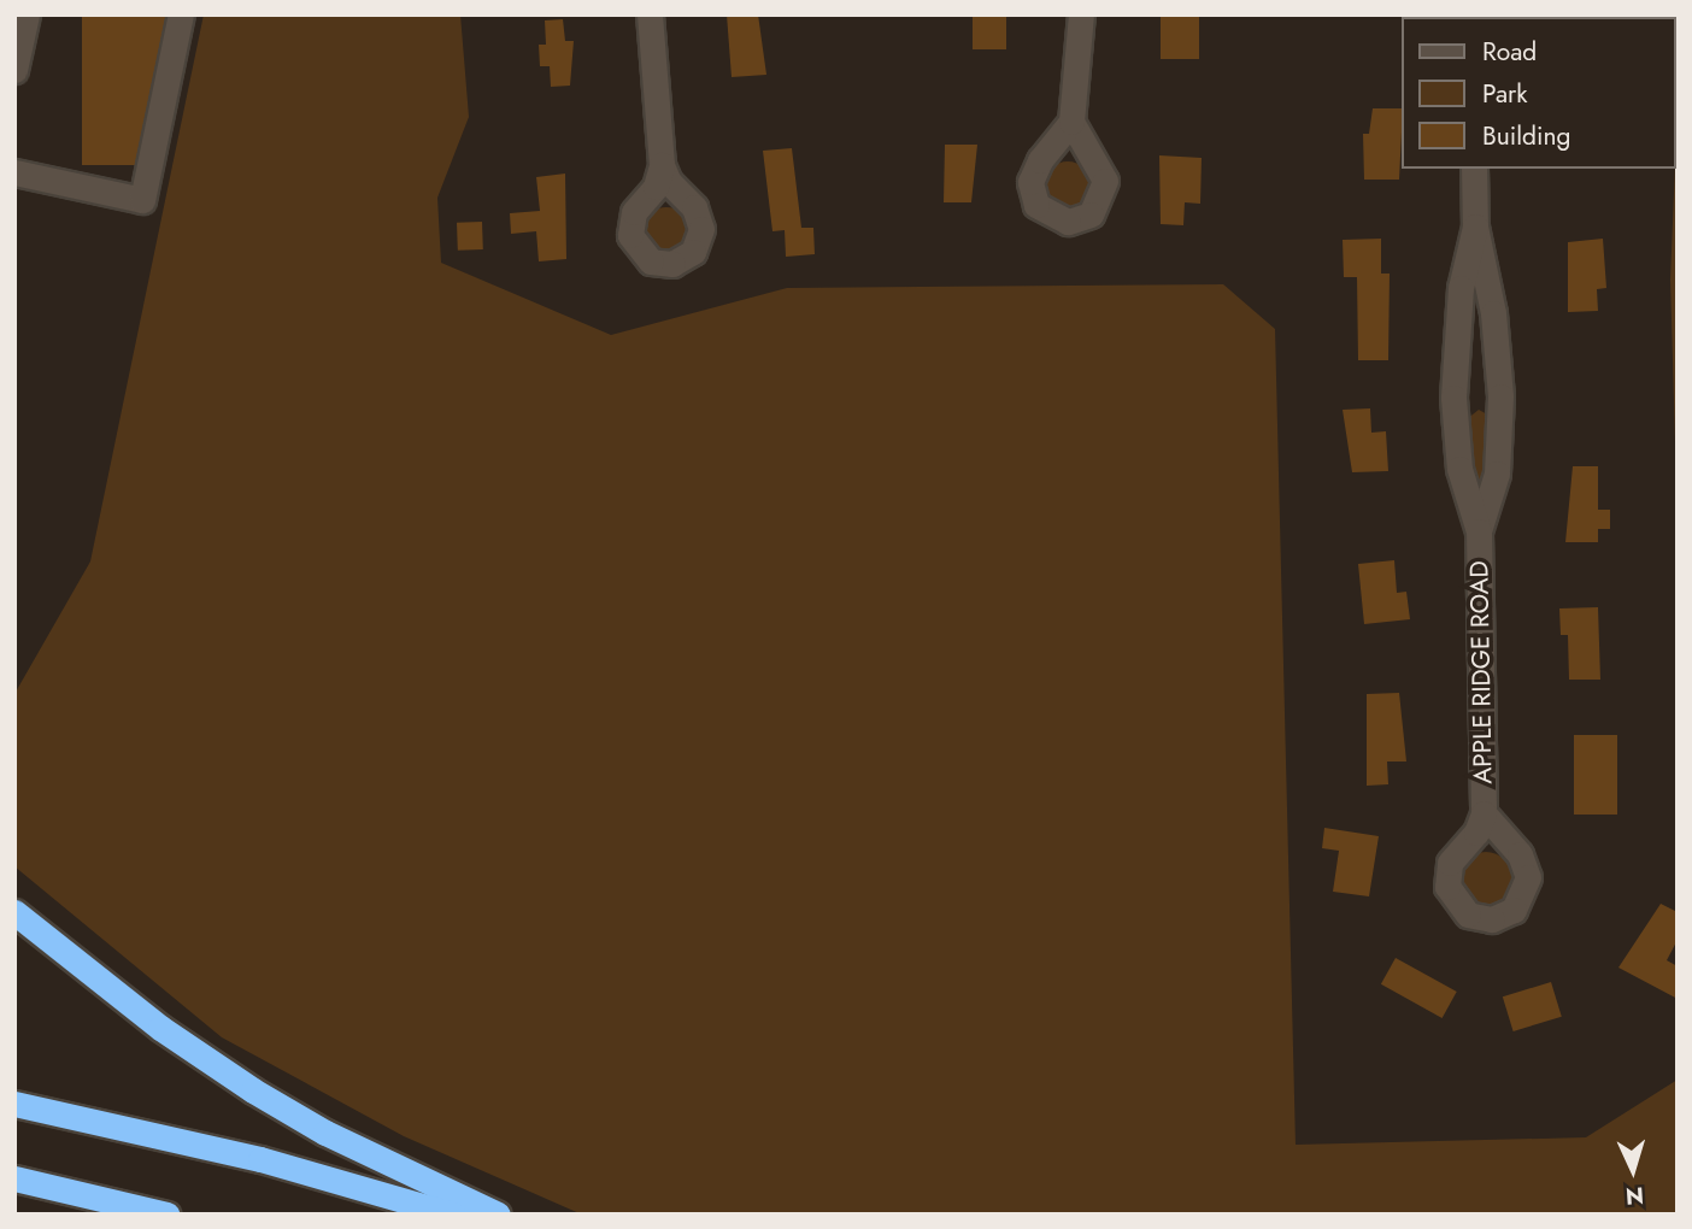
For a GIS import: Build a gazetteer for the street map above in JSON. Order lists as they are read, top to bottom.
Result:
{
  "streets": {
    "street": ["APPLE RIDGE ROAD"]
  },
  "legend": ["Road", "Park", "Building"],
  "north": "bottom"
}
